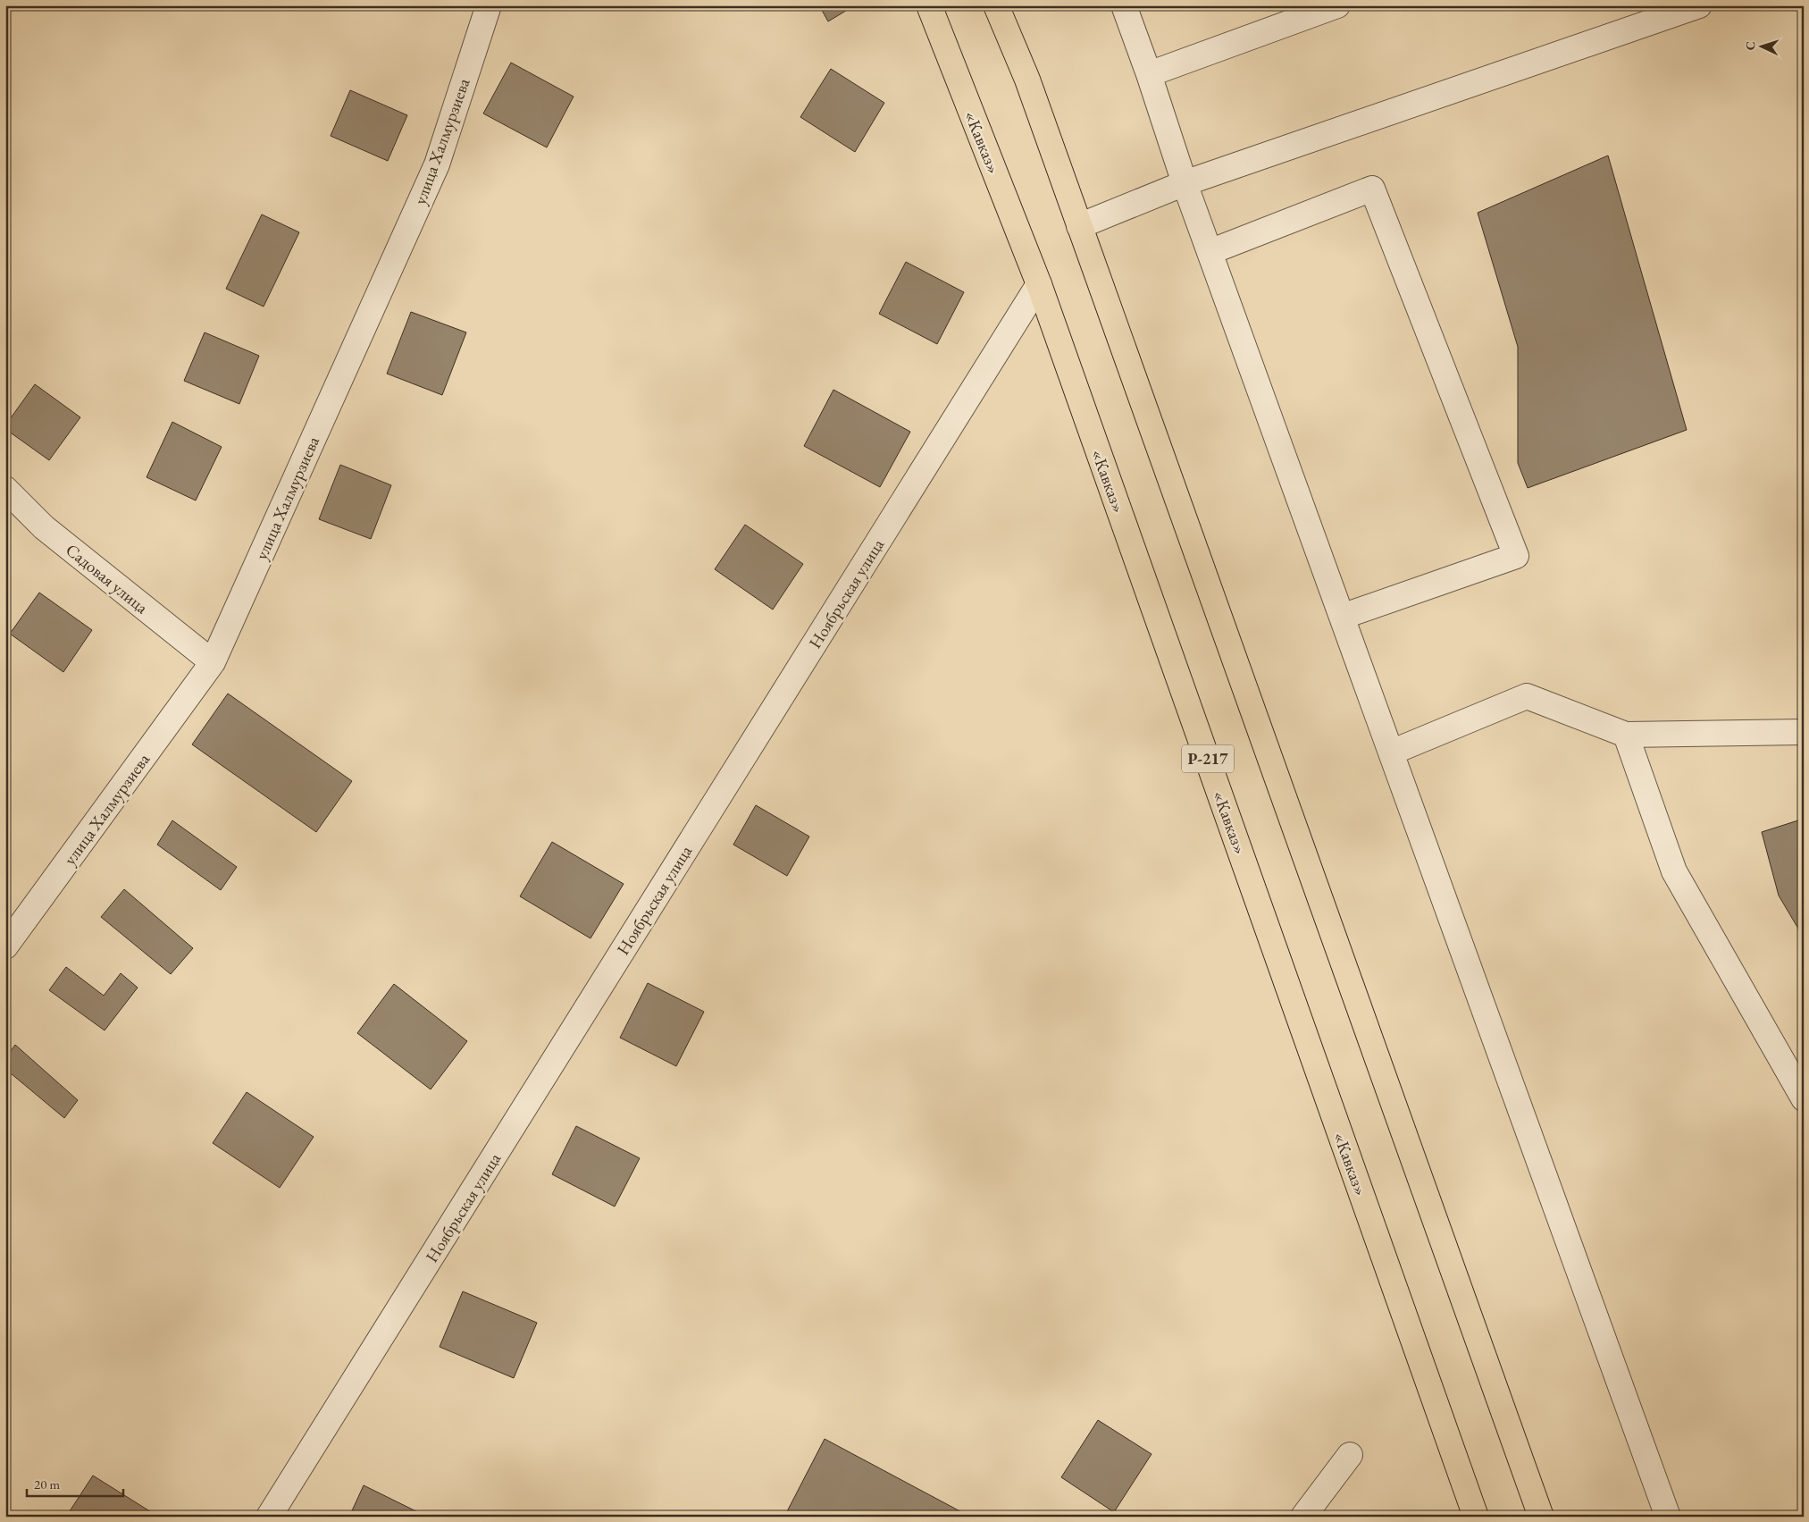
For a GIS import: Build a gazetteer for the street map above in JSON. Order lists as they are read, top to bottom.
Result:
{
  "streets": {
    "highway": ["«Кавказ»", "Р-217"],
    "street": ["улица Халмурзиева", "Садовая улица", "Ноябрьская улица"]
  },
  "crossings": [
    ["улица Халмурзиева", "Садовая улица"],
    ["«Кавказ»", "Ноябрьская улица"]
  ],
  "scale_bar": "20 m",
  "north": "left"
}
